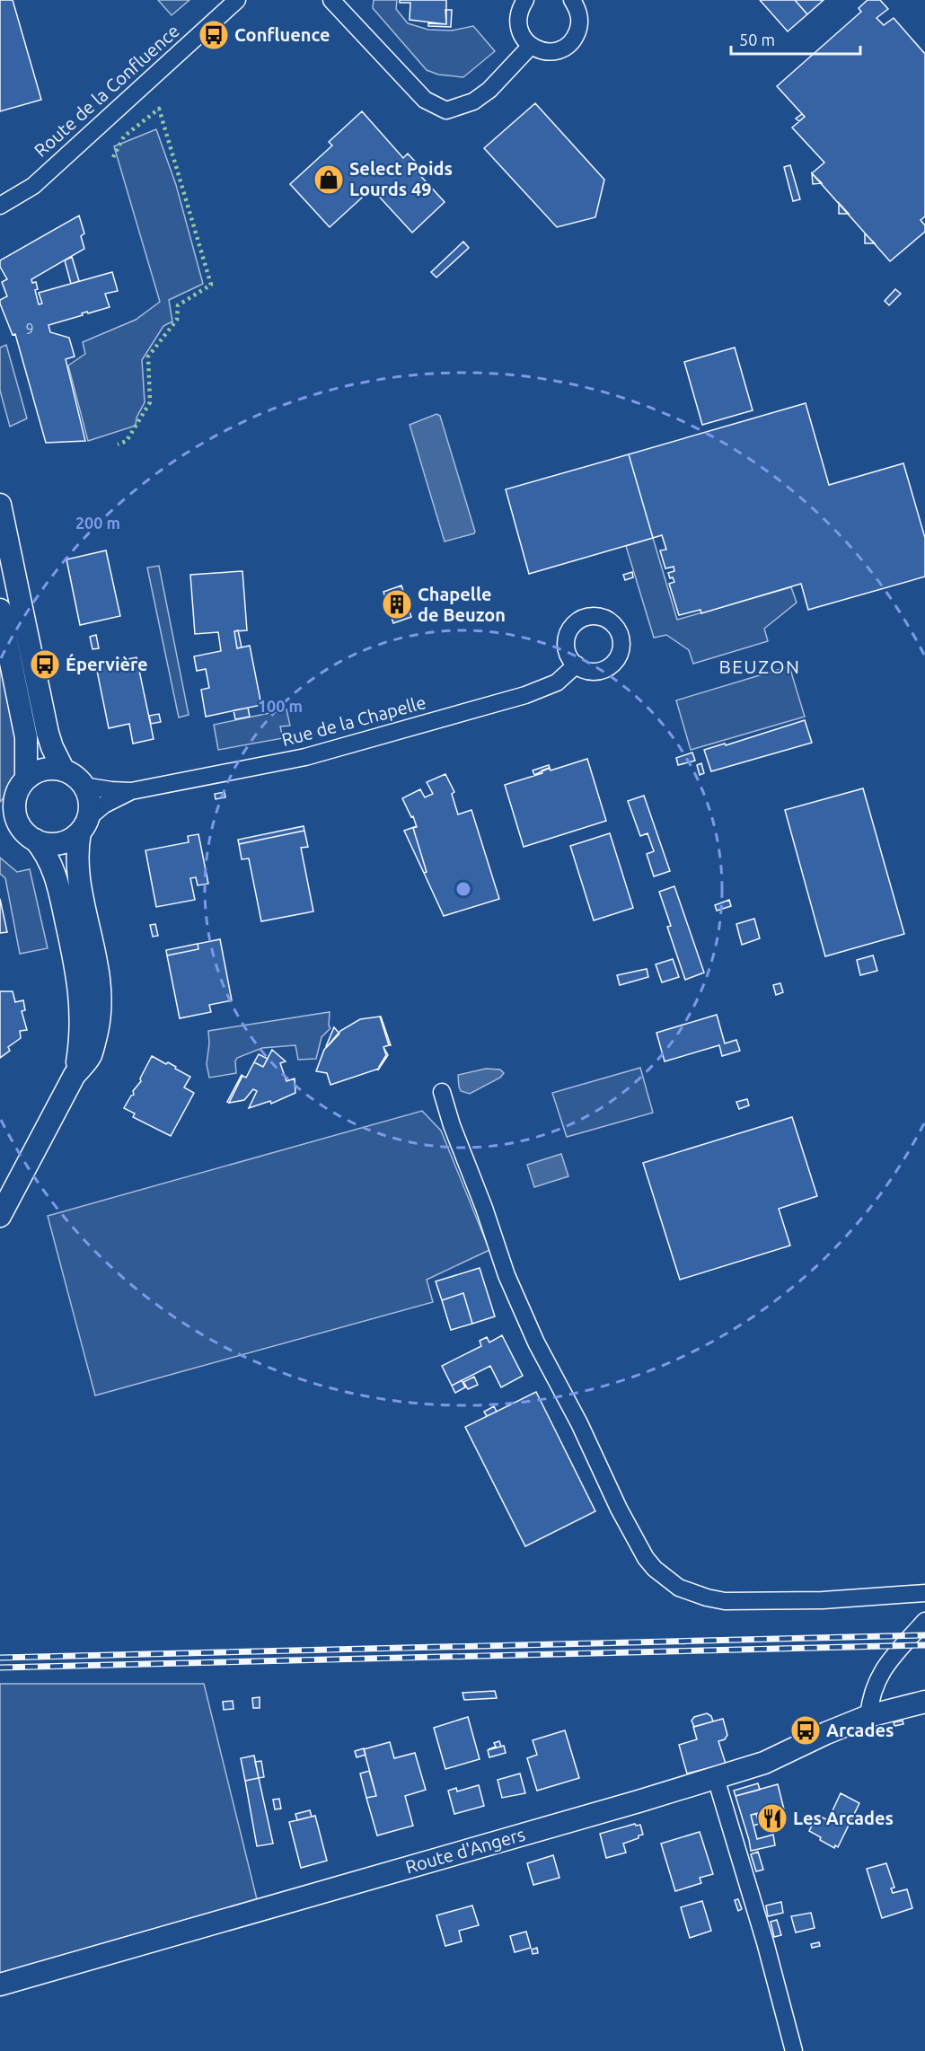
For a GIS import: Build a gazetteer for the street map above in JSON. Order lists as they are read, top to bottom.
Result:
{
  "streets": {
    "street": ["Route de la Confluence", "Rue de la Chapelle", "Route d'Angers"]
  },
  "districts": ["BEUZON"],
  "places": {
    "bus stop": ["Confluence", "Épervière", "Arcades"],
    "shop": ["Select Poids Lourds 49"],
    "building": ["Chapelle de Beuzon"],
    "restaurant": ["Les Arcades"]
  },
  "house_numbers": ["9"],
  "scale_bar": "50 m",
  "rings": ["200 m", "100 m"]
}
